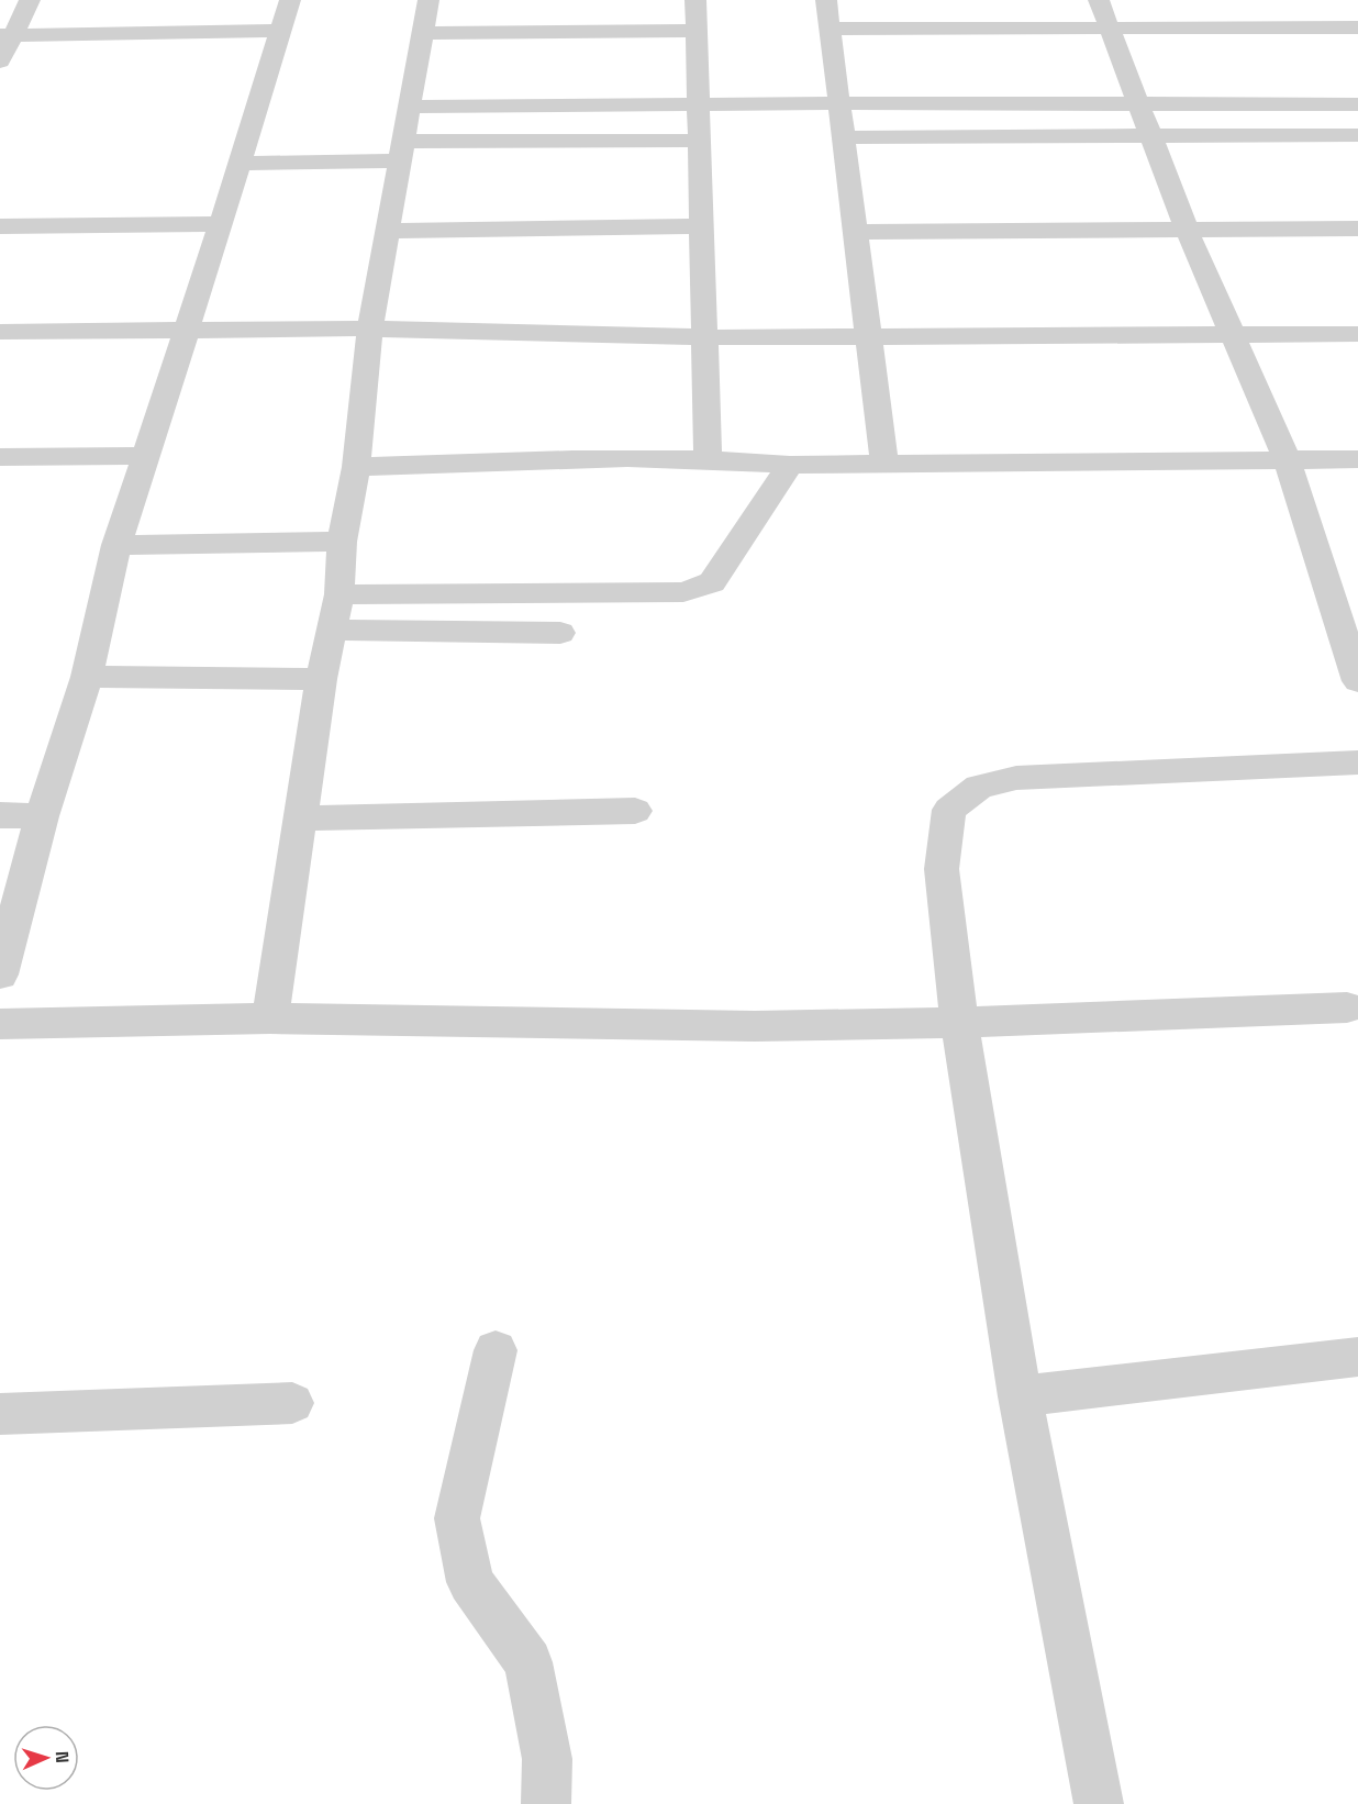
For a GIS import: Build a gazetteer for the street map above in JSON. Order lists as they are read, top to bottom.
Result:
{
  "north": "right"
}
